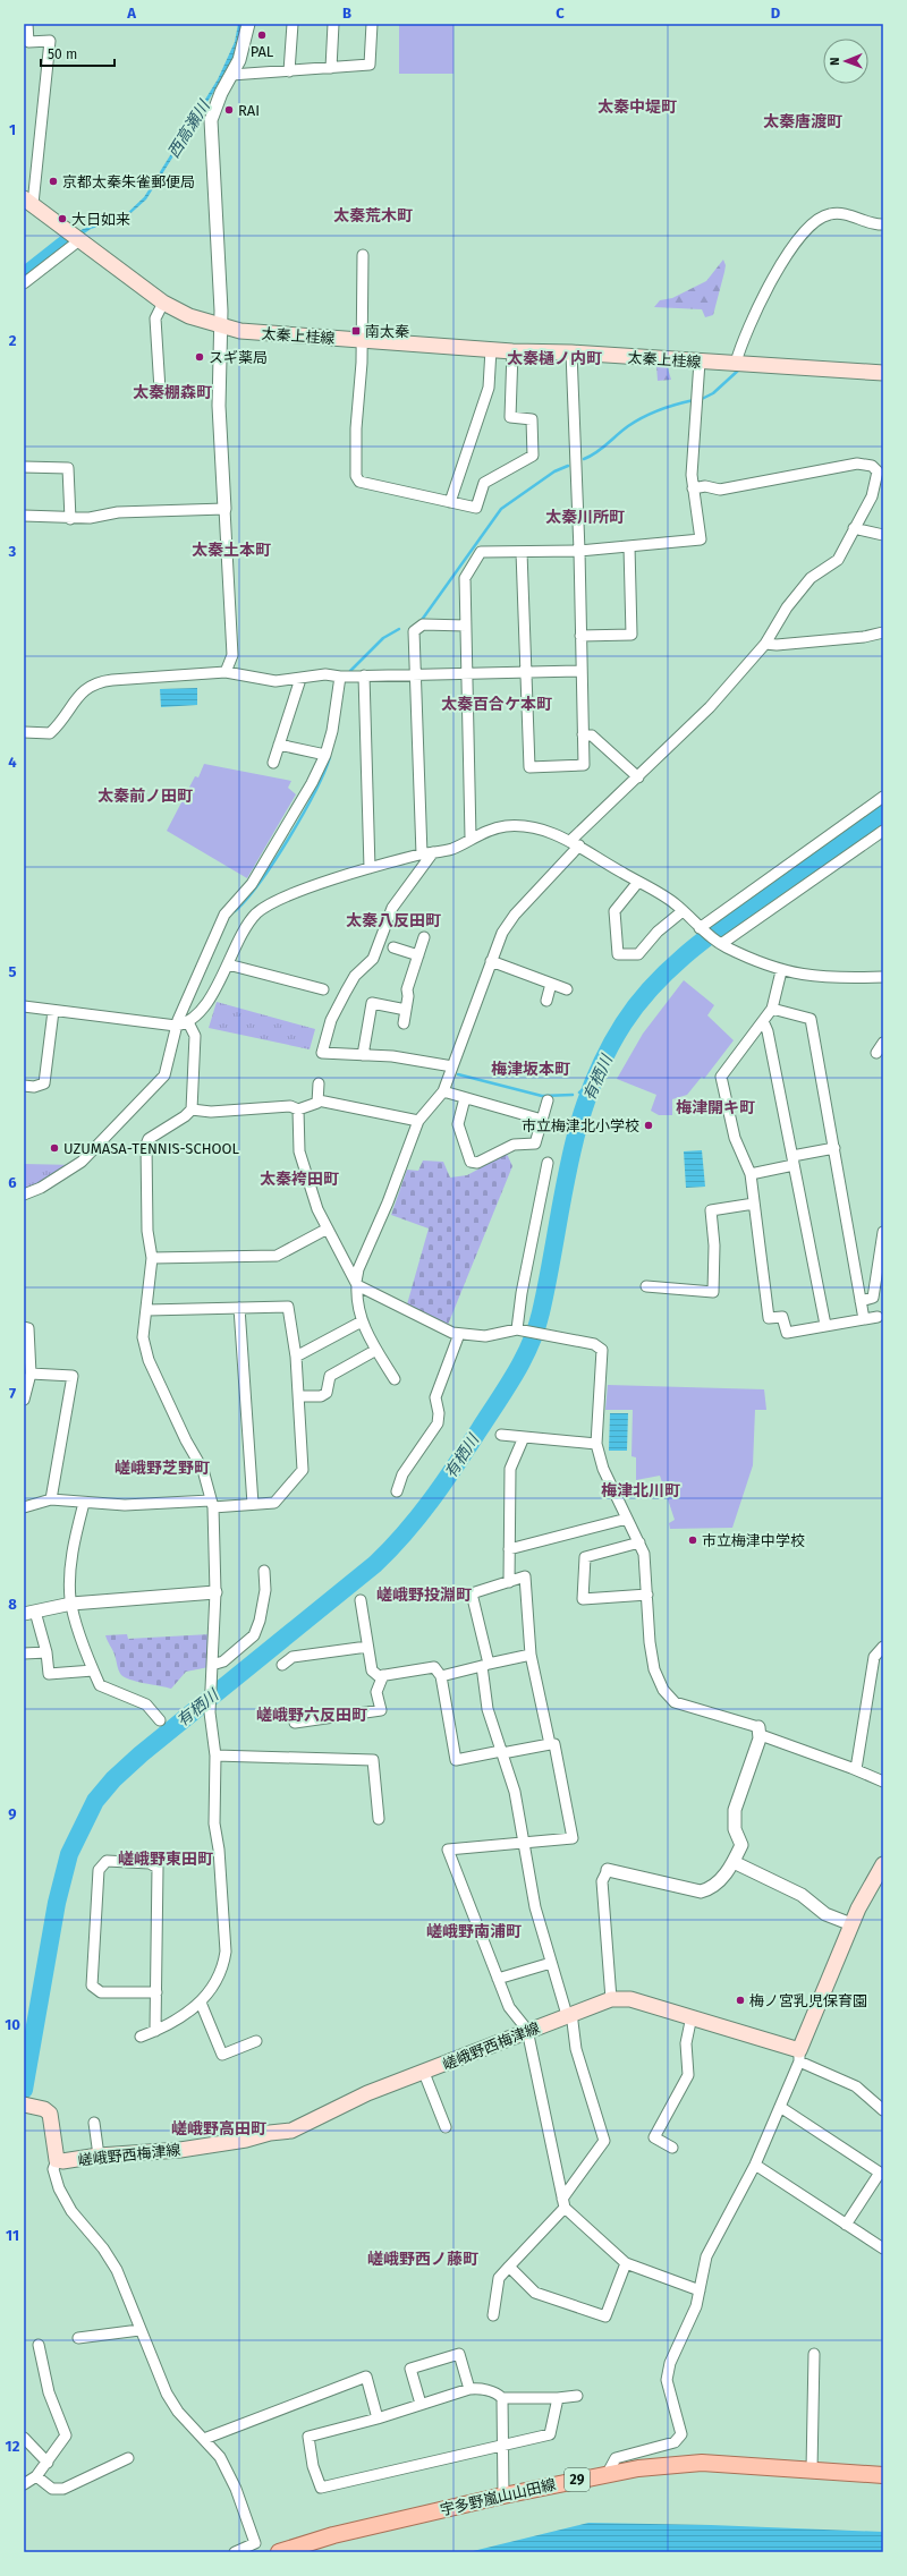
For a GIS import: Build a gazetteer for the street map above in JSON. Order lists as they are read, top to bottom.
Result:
{
  "streets": {
    "main road": [
      "太秦上桂線",
      "嵯峨野西梅津線",
      "29",
      "宇多野嵐山山田線"
    ]
  },
  "districts": [
    "太秦中堤町",
    "太秦唐渡町",
    "太秦荒木町",
    "太秦樋ノ内町",
    "太秦棚森町",
    "太秦川所町",
    "太秦土本町",
    "太秦百合ケ本町",
    "太秦前ノ田町",
    "太秦八反田町",
    "梅津坂本町",
    "梅津開キ町",
    "太秦袴田町",
    "嵯峨野芝野町",
    "梅津北川町",
    "嵯峨野投淵町",
    "嵯峨野六反田町",
    "嵯峨野東田町",
    "嵯峨野南浦町",
    "嵯峨野高田町",
    "嵯峨野西ノ藤町"
  ],
  "water": ["西高瀬川", "有栖川"],
  "places": {
    "other": [
      "PAL",
      "RAI",
      "京都太秦朱雀郵便局",
      "大日如来",
      "スギ薬局",
      "市立梅津北小学校",
      "UZUMASA-TENNIS-SCHOOL",
      "市立梅津中学校",
      "梅ノ宮乳児保育園"
    ],
    "transit": ["南太秦"]
  },
  "scale_bar": "50 m",
  "north": "left",
  "grid": {
    "columns": [
      "A",
      "B",
      "C",
      "D"
    ],
    "rows": [
      "1",
      "2",
      "3",
      "4",
      "5",
      "6",
      "7",
      "8",
      "9",
      "10",
      "11",
      "12"
    ]
  }
}
